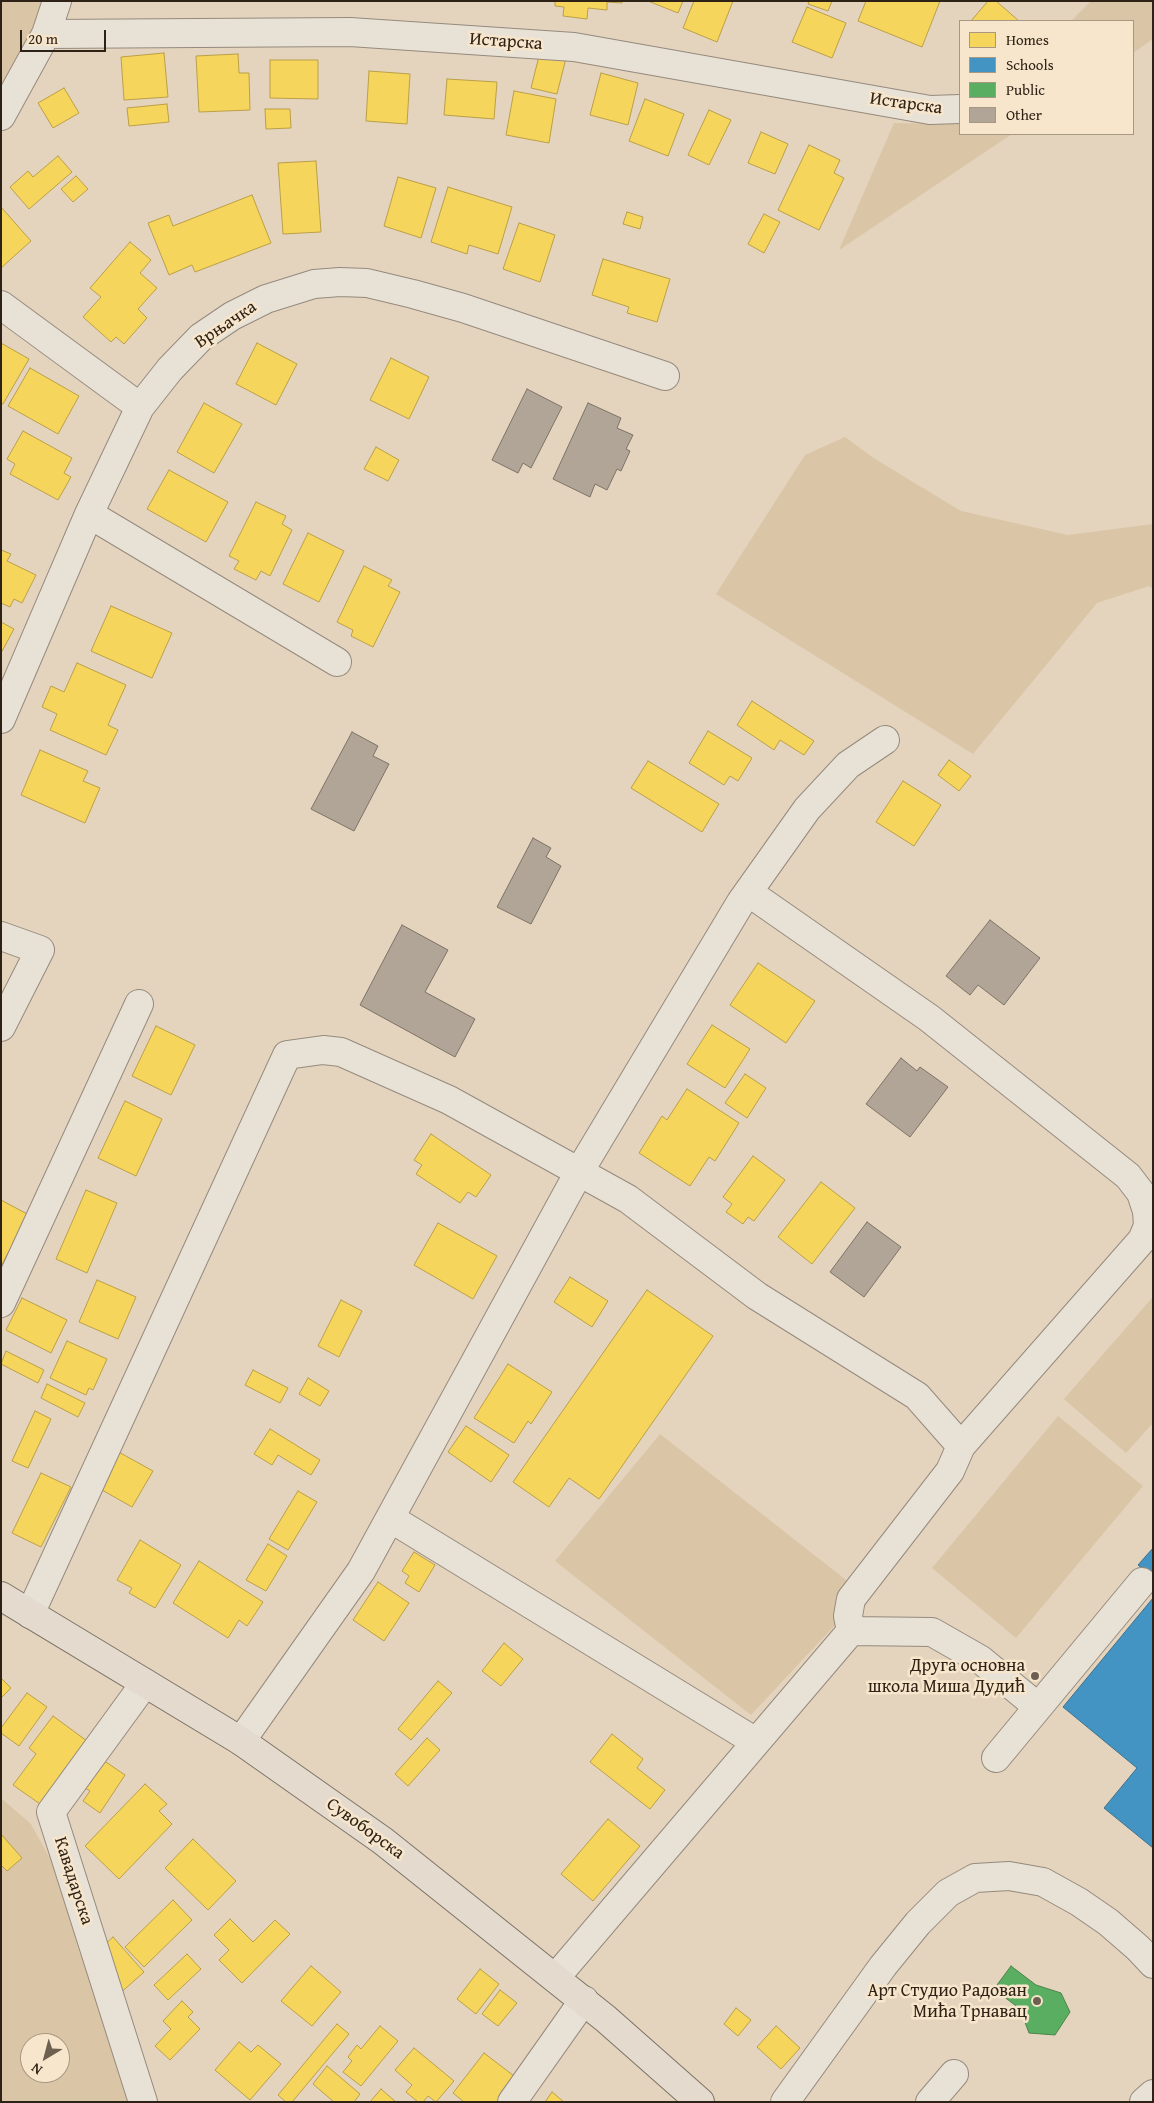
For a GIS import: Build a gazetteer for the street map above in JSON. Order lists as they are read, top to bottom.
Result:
{
  "streets": {
    "main road": ["Сувоборска"],
    "street": ["Истарска", "Врњачка", "Кавадарска"]
  },
  "crossings": [
    ["Сувоборска", "Кавадарска"]
  ],
  "places": ["Друга основна школа Миша Дудић", "Арт Студио Радован Мића Трнавац"],
  "legend": [
    "Homes",
    "Schools",
    "Public",
    "Other"
  ],
  "scale_bar": "20 m",
  "north": "bottom left"
}
